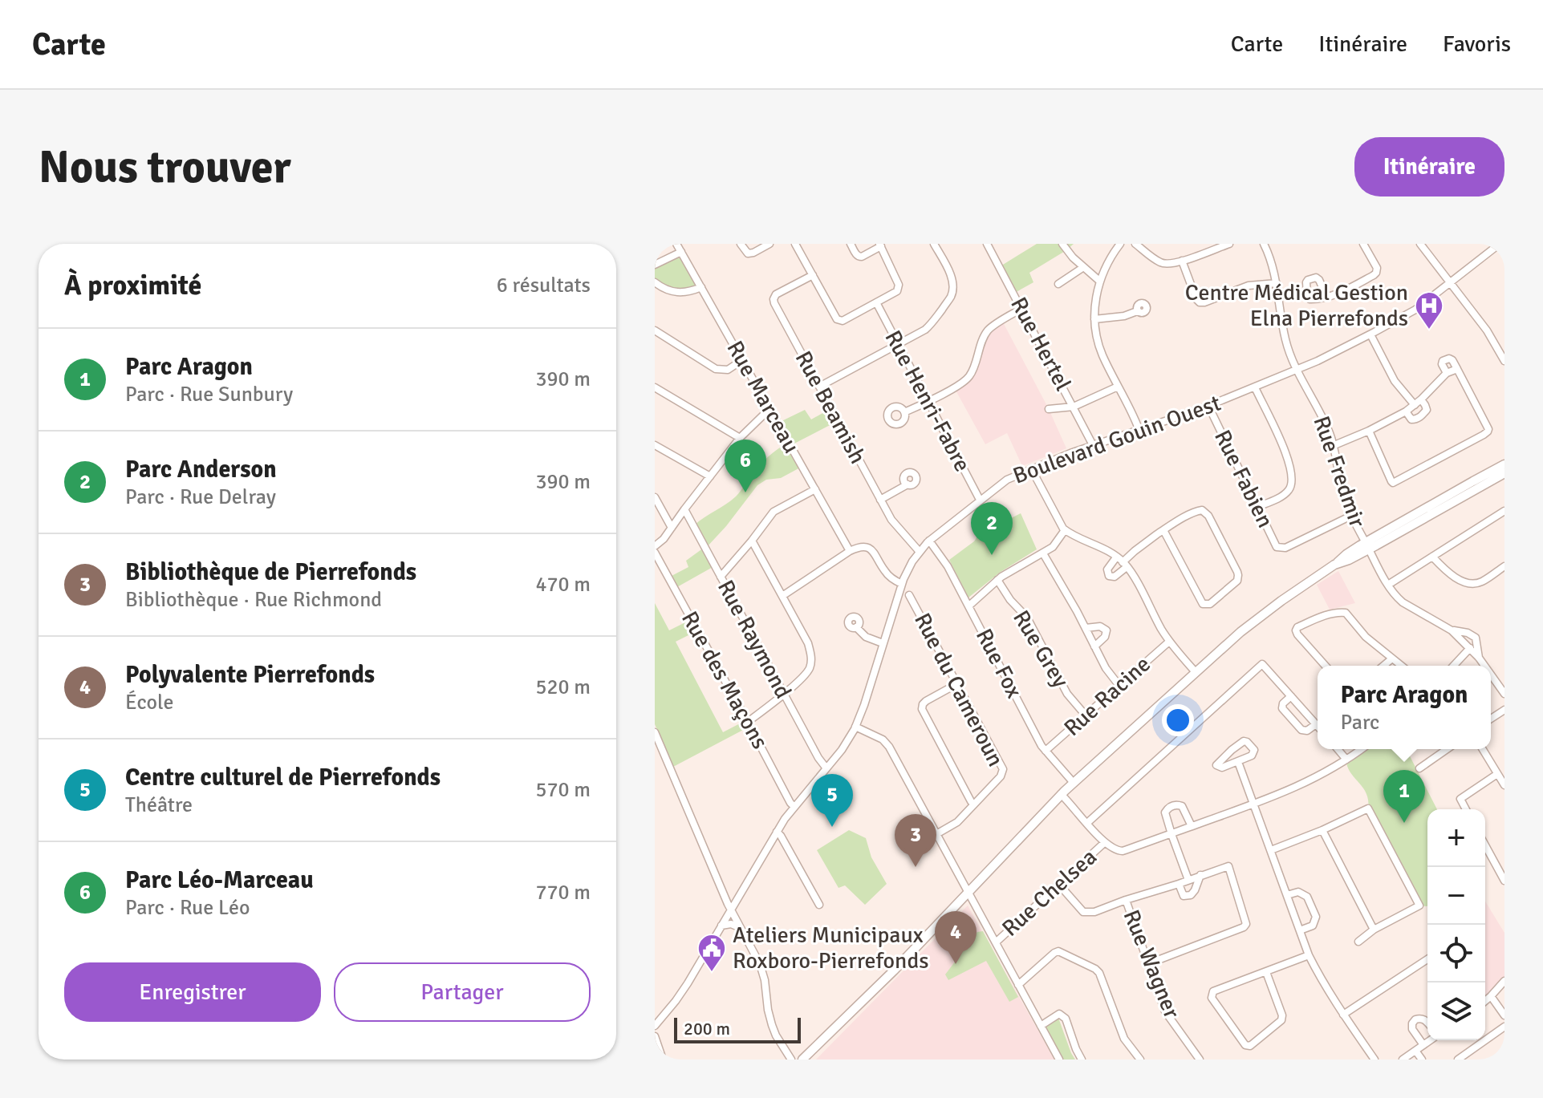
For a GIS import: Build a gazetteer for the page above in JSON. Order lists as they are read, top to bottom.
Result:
{
  "streets": {
    "street": [
      "Rue Hertel",
      "Rue Marceau",
      "Rue Henri-Fabre",
      "Rue Beamish",
      "Boulevard Gouin Ouest",
      "Rue Fredmir",
      "Rue Fabien",
      "Rue Raymond",
      "Rue Grey",
      "Rue Fox",
      "Rue des Maçons",
      "Rue du Cameroun",
      "Rue Racine",
      "Rue Chelsea",
      "Rue Wagner"
    ]
  },
  "crossings": [
    ["Rue Hertel", "Boulevard Gouin Ouest"],
    ["Rue Henri-Fabre", "Boulevard Gouin Ouest"],
    ["Rue Beamish", "Boulevard Gouin Ouest"],
    ["Boulevard Gouin Ouest", "Rue Fredmir"],
    ["Boulevard Gouin Ouest", "Rue Fabien"],
    ["Boulevard Gouin Ouest", "Rue Raymond"],
    ["Boulevard Gouin Ouest", "Rue Fox"],
    ["Boulevard Gouin Ouest", "Rue des Maçons"],
    ["Rue Fredmir", "Rue Fabien"],
    ["Rue Grey", "Rue Racine"],
    ["Rue Fox", "Rue Racine"]
  ],
  "places": {
    "hospital": ["Centre Médical Gestion Elna Pierrefonds"],
    "public building": ["Ateliers Municipaux Roxboro-Pierrefonds"]
  },
  "scale_bar": "200 m",
  "page": {
    "header": "Carte",
    "nav": ["Carte", "Itinéraire", "Favoris"],
    "buttons": [
      "Itinéraire",
      ["Enregistrer", "Partager"]
    ],
    "title": "Nous trouver",
    "heading": ["À proximité", "6 résultats"],
    "list": [
      {
        "mark": "1",
        "name": "Parc Aragon",
        "note": "Parc · Rue Sunbury",
        "value": "390 m"
      },
      {
        "mark": "2",
        "name": "Parc Anderson",
        "note": "Parc · Rue Delray",
        "value": "390 m"
      },
      {
        "mark": "3",
        "name": "Bibliothèque de Pierrefonds",
        "note": "Bibliothèque · Rue Richmond",
        "value": "470 m"
      },
      {
        "mark": "4",
        "name": "Polyvalente Pierrefonds",
        "note": "École",
        "value": "520 m"
      },
      {
        "mark": "5",
        "name": "Centre culturel de Pierrefonds",
        "note": "Théâtre",
        "value": "570 m"
      },
      {
        "mark": "6",
        "name": "Parc Léo-Marceau",
        "note": "Parc · Rue Léo",
        "value": "770 m"
      }
    ],
    "pins": [
      "6",
      "2",
      "1",
      "5",
      "3",
      "4"
    ],
    "popup": ["Parc Aragon", "Parc"],
    "map_buttons": ["+", "−"],
    "scale": "200 m"
  }
}
